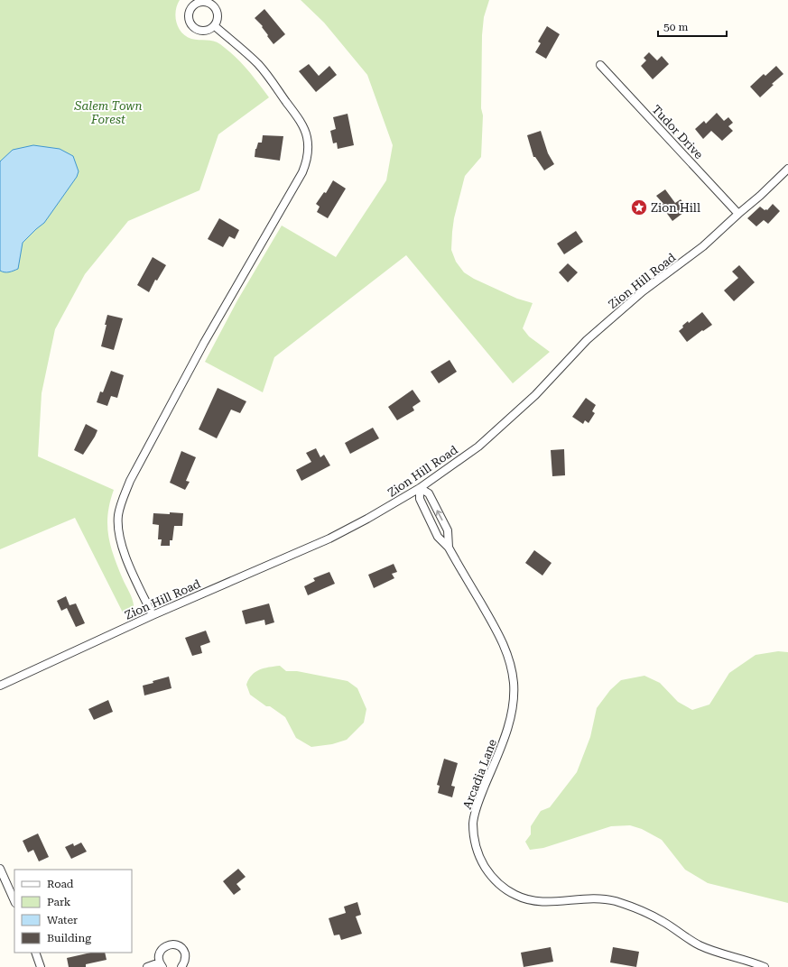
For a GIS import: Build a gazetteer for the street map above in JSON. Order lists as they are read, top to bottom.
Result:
{
  "streets": {
    "street": ["Tudor Drive", "Zion Hill Road", "Arcadia Lane"]
  },
  "crossings": [
    ["Tudor Drive", "Zion Hill Road"],
    ["Zion Hill Road", "Arcadia Lane"]
  ],
  "parks": ["Salem Town Forest"],
  "places": {
    "place": ["Zion Hill"]
  },
  "legend": [
    "Road",
    "Park",
    "Water",
    "Building"
  ],
  "scale_bar": "50 m"
}
